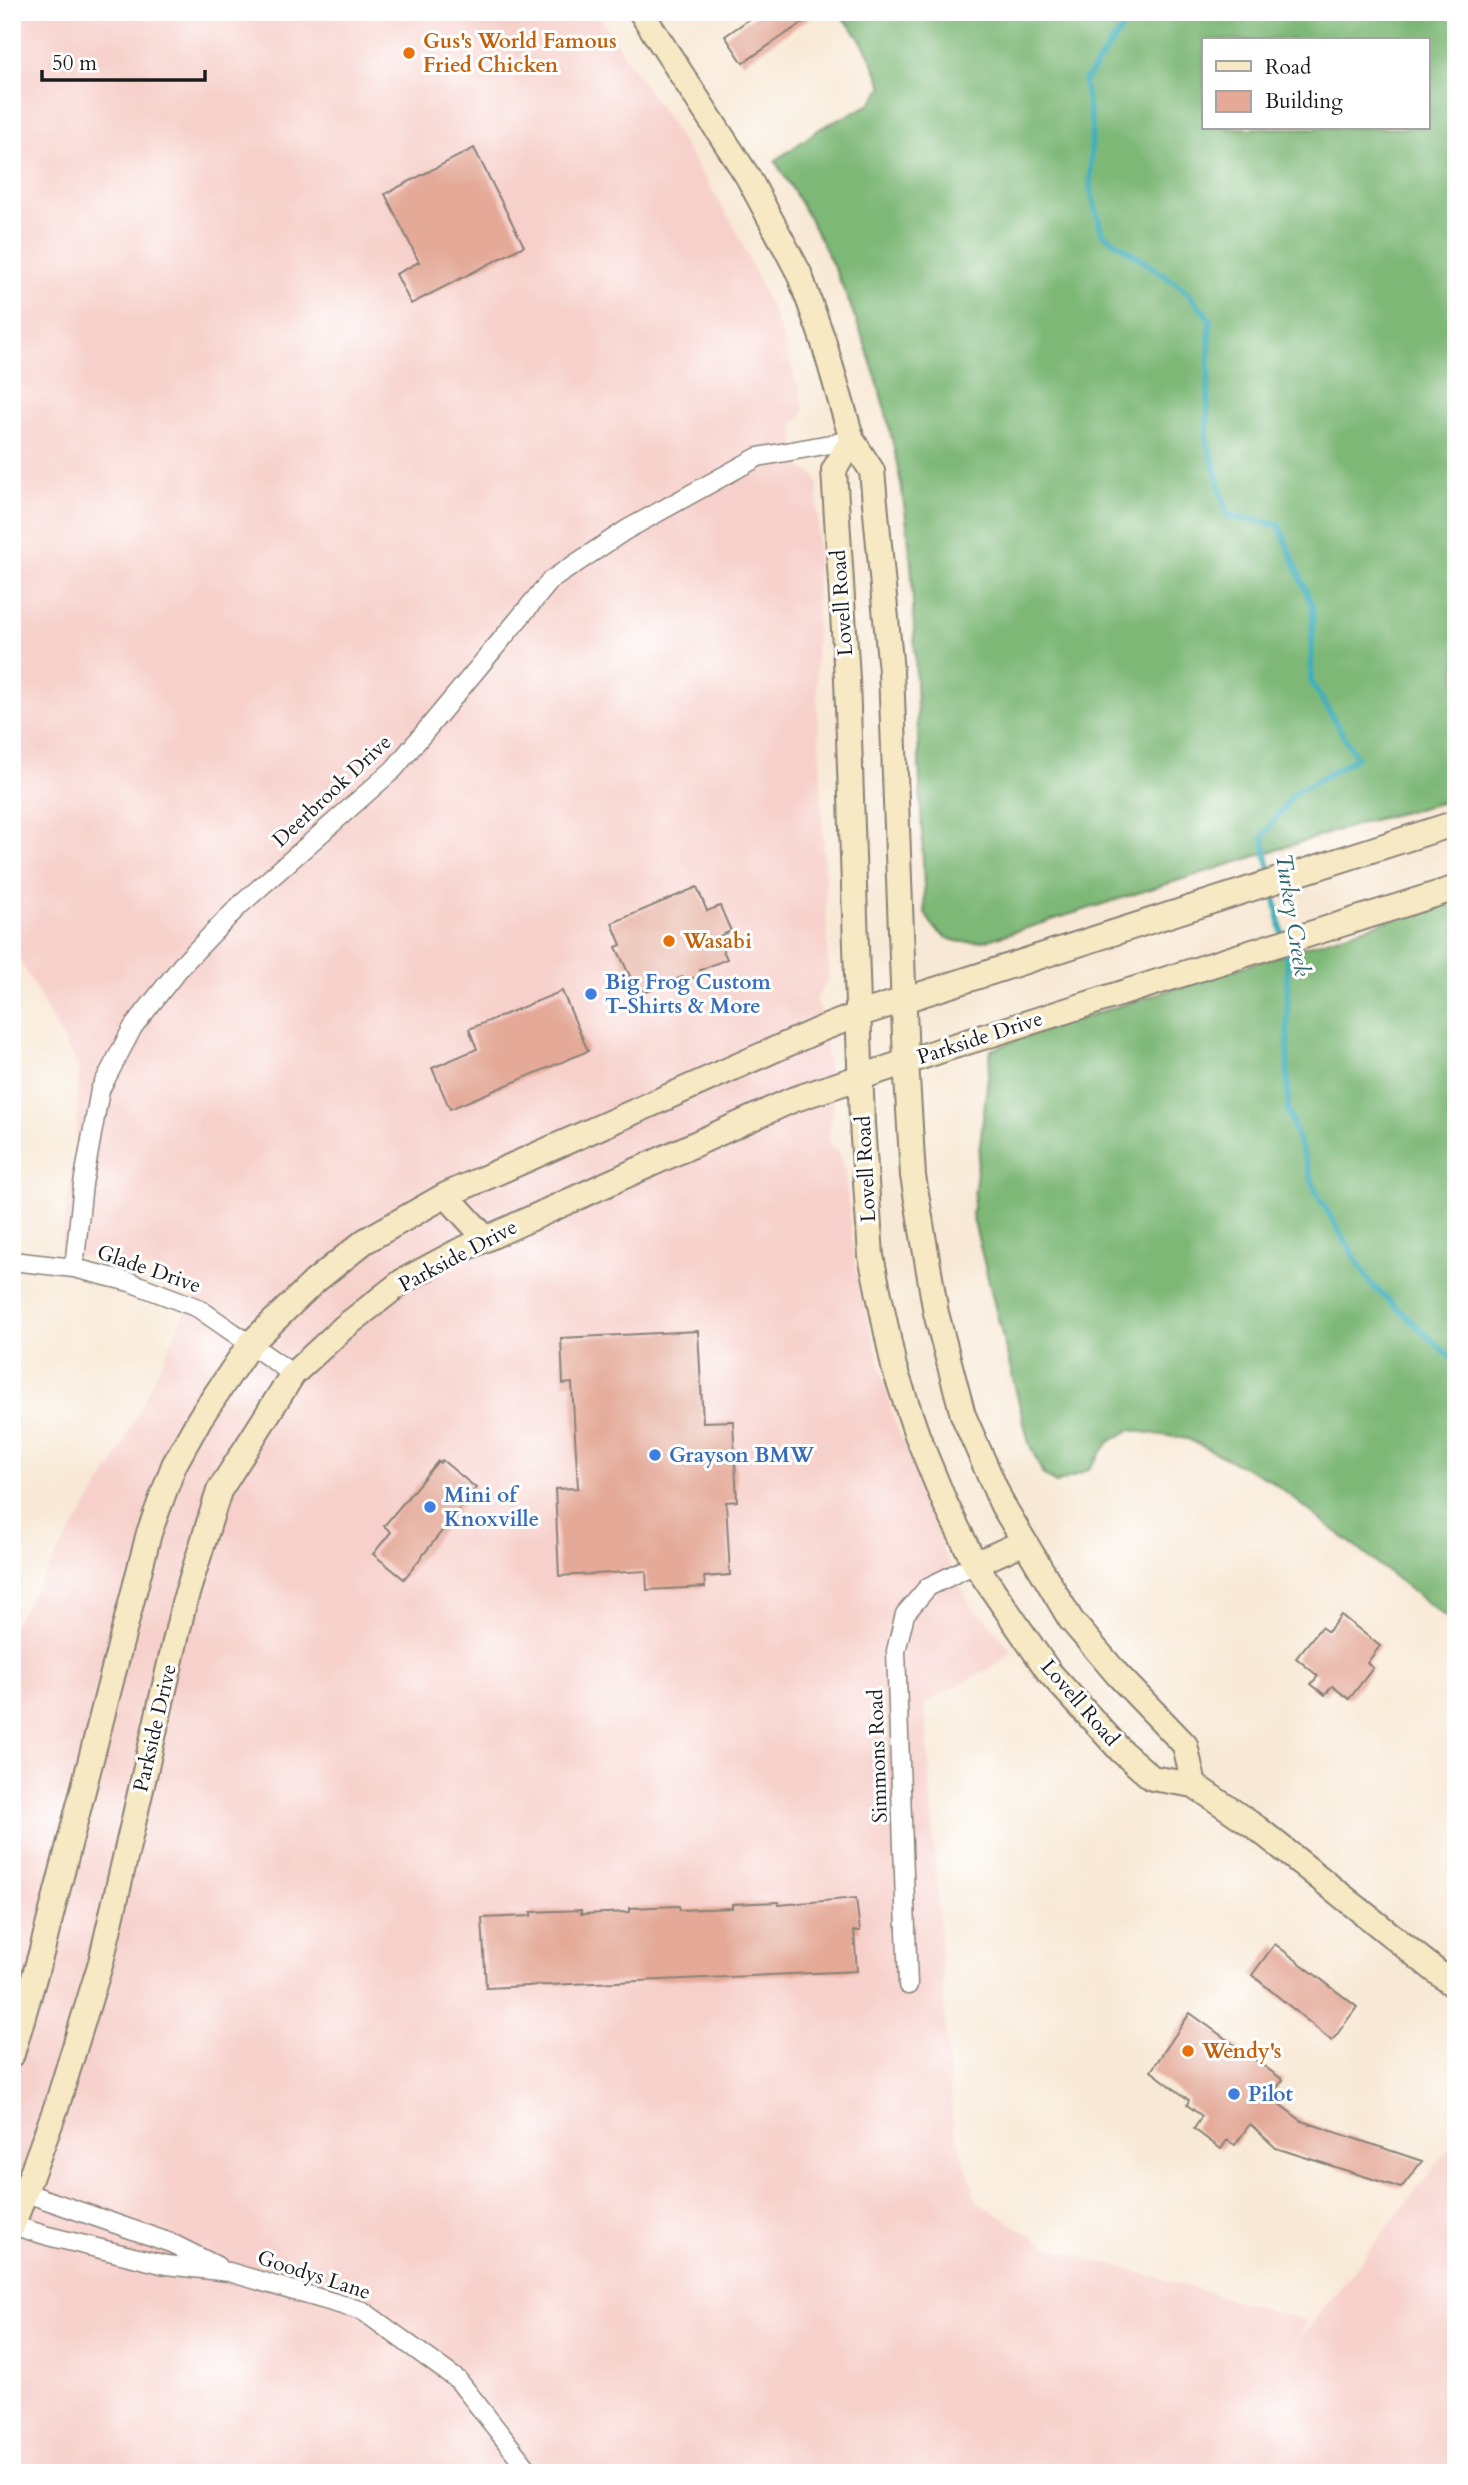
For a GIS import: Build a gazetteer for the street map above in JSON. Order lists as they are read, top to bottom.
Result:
{
  "streets": {
    "street": [
      "Lovell Road",
      "Deerbrook Drive",
      "Parkside Drive",
      "Glade Drive",
      "Simmons Road",
      "Goodys Lane"
    ]
  },
  "crossings": [
    ["Lovell Road", "Deerbrook Drive"],
    ["Lovell Road", "Parkside Drive"],
    ["Lovell Road", "Simmons Road"],
    ["Deerbrook Drive", "Glade Drive"],
    ["Parkside Drive", "Glade Drive"],
    ["Parkside Drive", "Goodys Lane"]
  ],
  "water": ["Turkey Creek"],
  "places": [
    "Gus's World Famous Fried Chicken",
    "Wasabi",
    "Big Frog Custom T-Shirts & More",
    "Grayson BMW",
    "Mini of Knoxville",
    "Wendy's",
    "Pilot"
  ],
  "legend": ["Road", "Building"],
  "scale_bar": "50 m"
}
